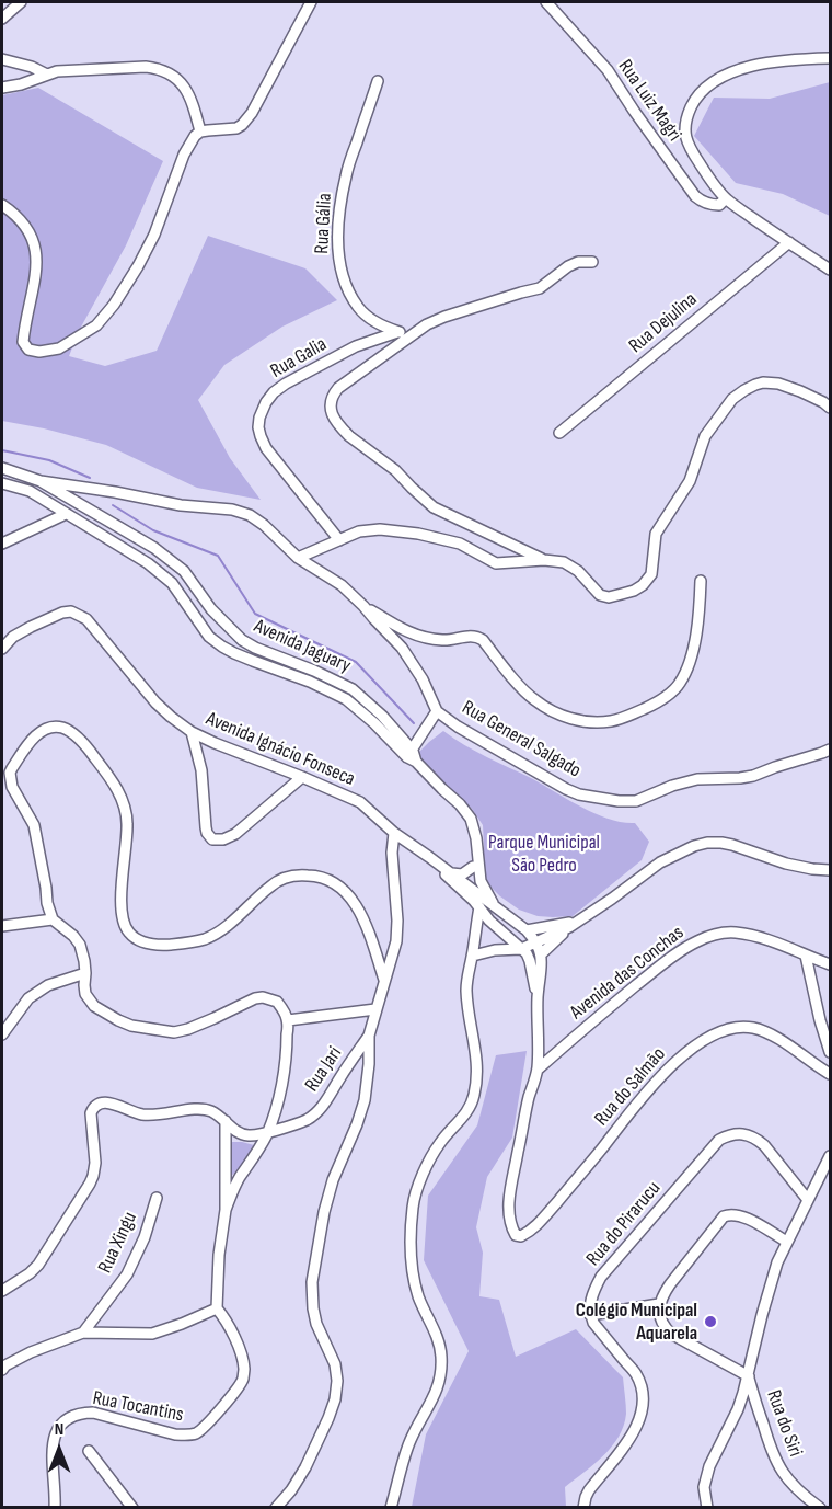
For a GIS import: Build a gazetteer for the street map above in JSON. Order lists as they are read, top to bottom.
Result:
{
  "streets": {
    "street": [
      "Rua Luiz Magri",
      "Rua Gália",
      "Rua Dejulina",
      "Rua Galia",
      "Avenida Jaguary",
      "Rua General Salgado",
      "Avenida Ignácio Fonseca",
      "Avenida das Conchas",
      "Rua Jari",
      "Rua do Salmão",
      "Rua do Pirarucu",
      "Rua Xingu",
      "Rua Tocantins",
      "Rua do Siri"
    ]
  },
  "crossings": [
    ["Rua Gália", "Rua Galia"],
    ["Avenida Jaguary", "Rua General Salgado"],
    ["Avenida Jaguary", "Avenida Ignácio Fonseca"],
    ["Avenida das Conchas", "Rua do Salmão"]
  ],
  "parks": ["Parque Municipal São Pedro"],
  "places": ["Colégio Municipal Aquarela"],
  "north": "top"
}
